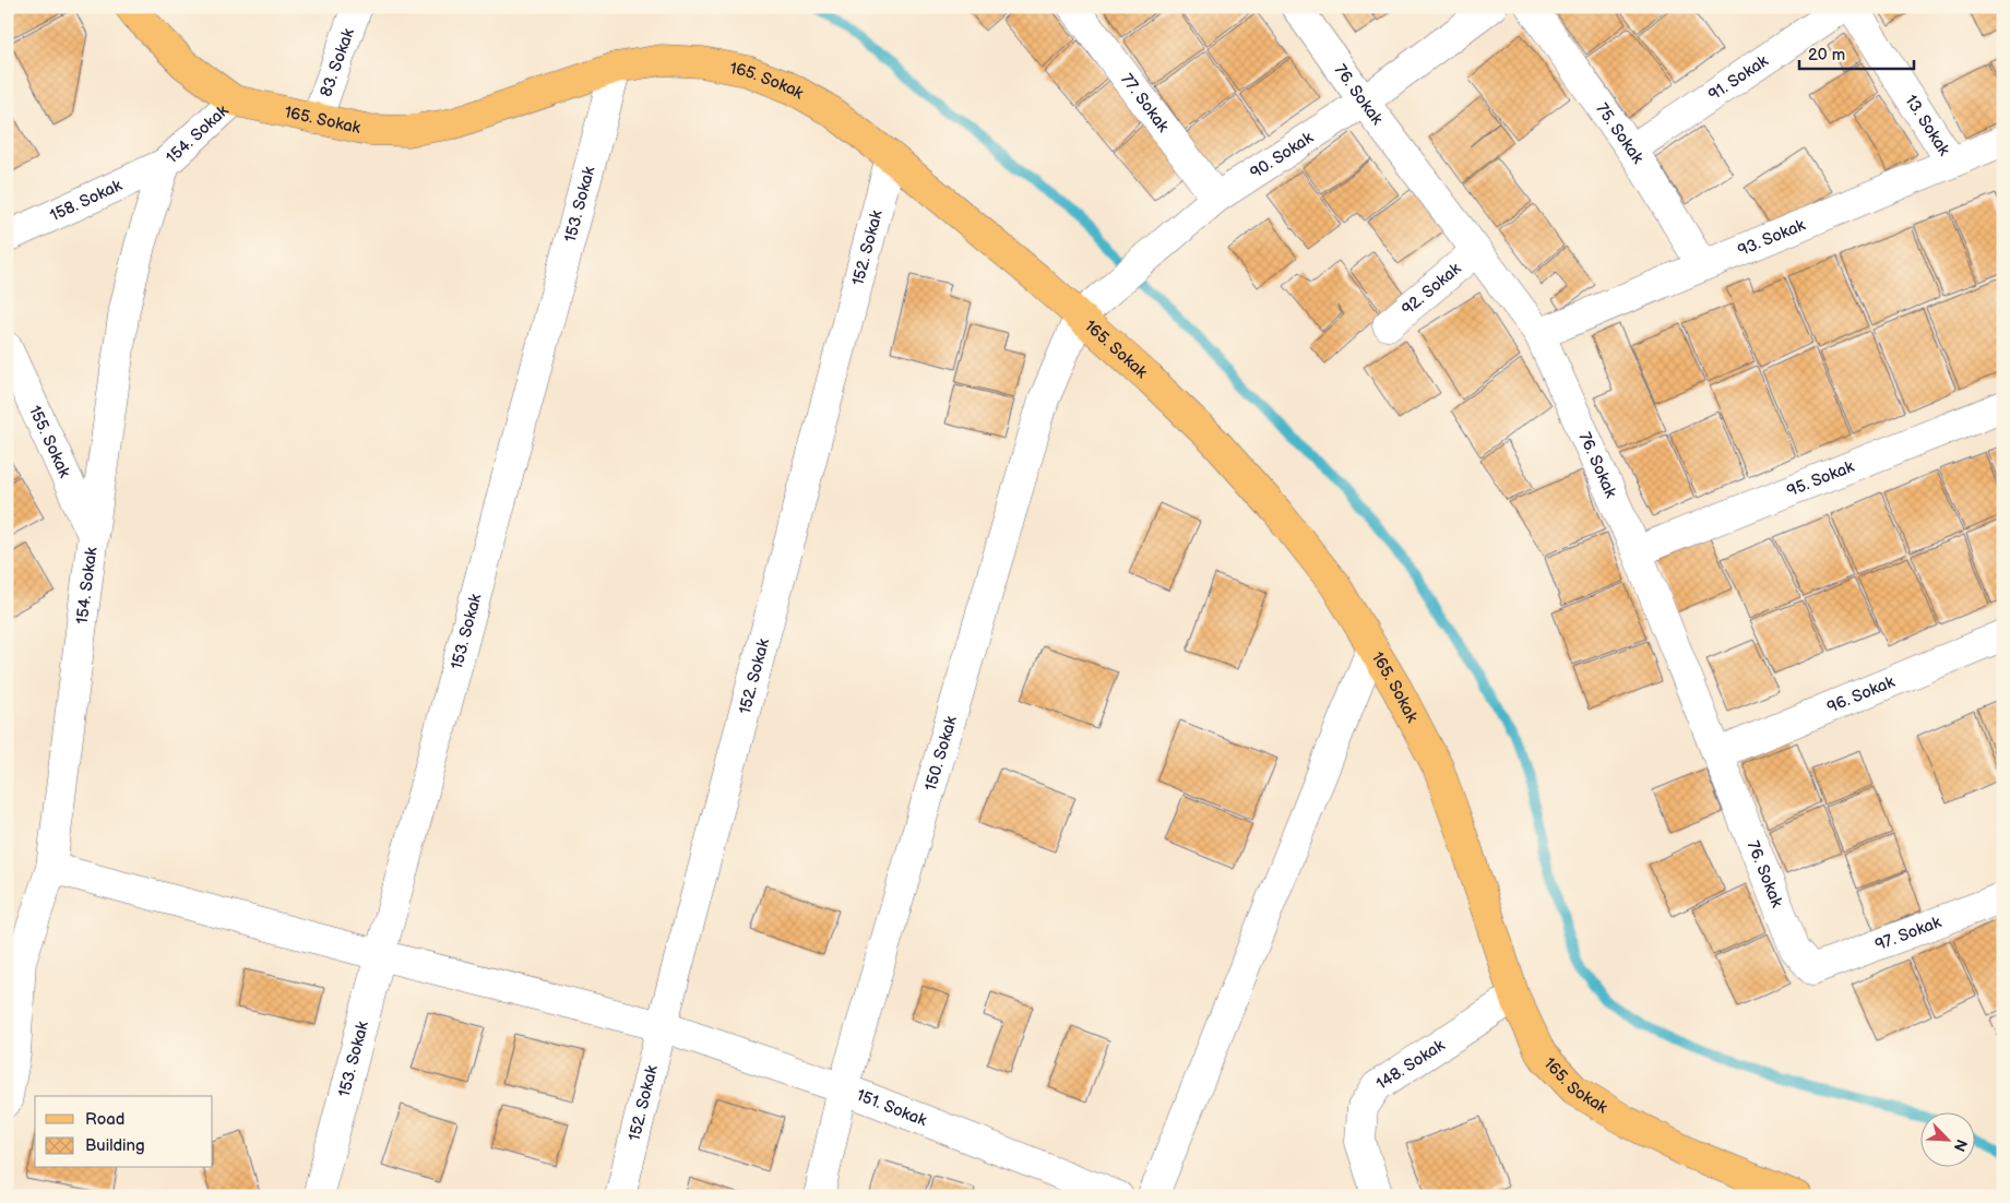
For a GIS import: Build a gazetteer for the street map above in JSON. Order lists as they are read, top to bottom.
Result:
{
  "streets": {
    "main road": ["165. Sokak"],
    "street": [
      "83. Sokak",
      "91. Sokak",
      "76. Sokak",
      "77. Sokak",
      "13. Sokak",
      "154. Sokak",
      "75. Sokak",
      "90. Sokak",
      "158. Sokak",
      "153. Sokak",
      "93. Sokak",
      "152. Sokak",
      "92. Sokak",
      "155. Sokak",
      "95. Sokak",
      "96. Sokak",
      "150. Sokak",
      "97. Sokak",
      "148. Sokak",
      "151. Sokak"
    ]
  },
  "crossings": [
    ["83. Sokak", "165. Sokak"],
    ["91. Sokak", "75. Sokak"],
    ["165. Sokak", "154. Sokak"],
    ["165. Sokak", "90. Sokak"],
    ["165. Sokak", "153. Sokak"],
    ["165. Sokak", "152. Sokak"],
    ["165. Sokak", "150. Sokak"],
    ["165. Sokak", "148. Sokak"],
    ["76. Sokak", "90. Sokak"],
    ["76. Sokak", "93. Sokak"],
    ["76. Sokak", "92. Sokak"],
    ["76. Sokak", "95. Sokak"],
    ["76. Sokak", "96. Sokak"],
    ["76. Sokak", "97. Sokak"],
    ["77. Sokak", "90. Sokak"],
    ["13. Sokak", "93. Sokak"],
    ["154. Sokak", "158. Sokak"],
    ["154. Sokak", "155. Sokak"],
    ["154. Sokak", "151. Sokak"],
    ["75. Sokak", "93. Sokak"],
    ["90. Sokak", "150. Sokak"],
    ["153. Sokak", "151. Sokak"],
    ["152. Sokak", "151. Sokak"],
    ["150. Sokak", "151. Sokak"]
  ],
  "legend": ["Road", "Building"],
  "scale_bar": "20 m",
  "north": "bottom right"
}
